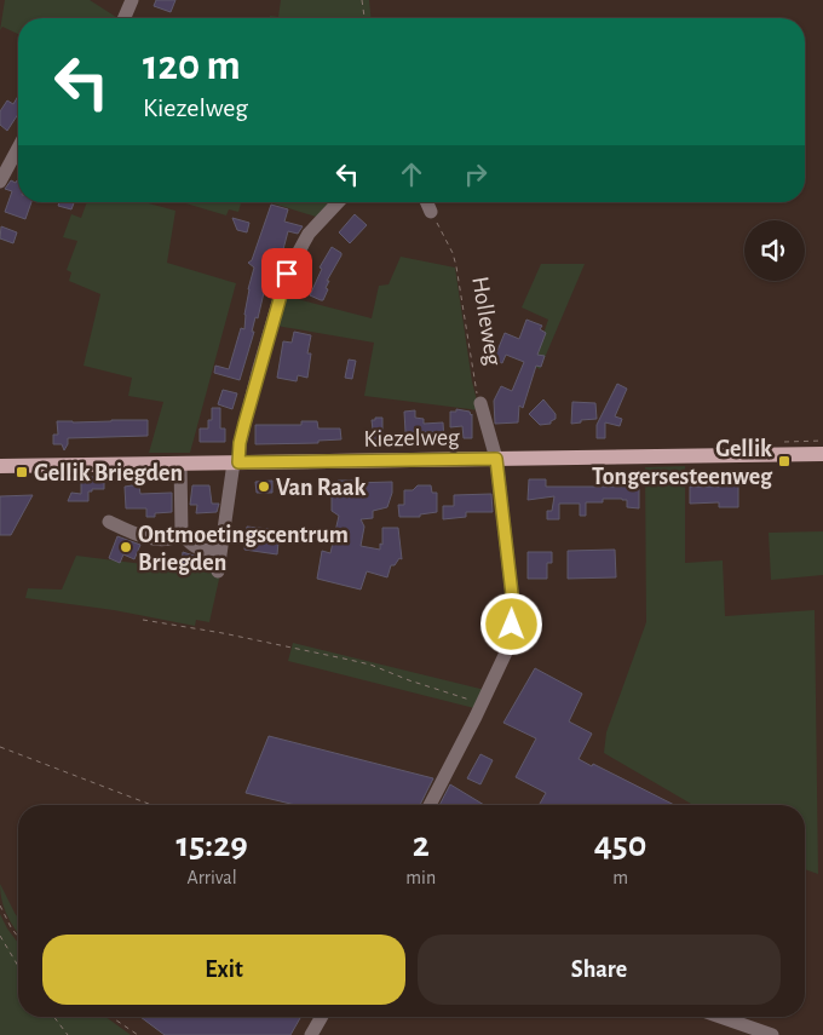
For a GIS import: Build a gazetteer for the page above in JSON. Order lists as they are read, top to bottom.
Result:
{
  "streets": {
    "main road": ["Kiezelweg"],
    "street": ["Holleweg"]
  },
  "crossings": [
    ["Holleweg", "Kiezelweg"]
  ],
  "places": {
    "transit": ["Gellik Tongersesteenweg", "Gellik Briegden"],
    "other": ["Van Raak", "Ontmoetingscentrum Briegden"]
  },
  "page": {
    "turn": ["120 m", "Kiezelweg"],
    "eta": [
      "15:29",
      "Arrival",
      "2",
      "min",
      "450",
      "m"
    ],
    "buttons": ["Exit", "Share"]
  }
}
